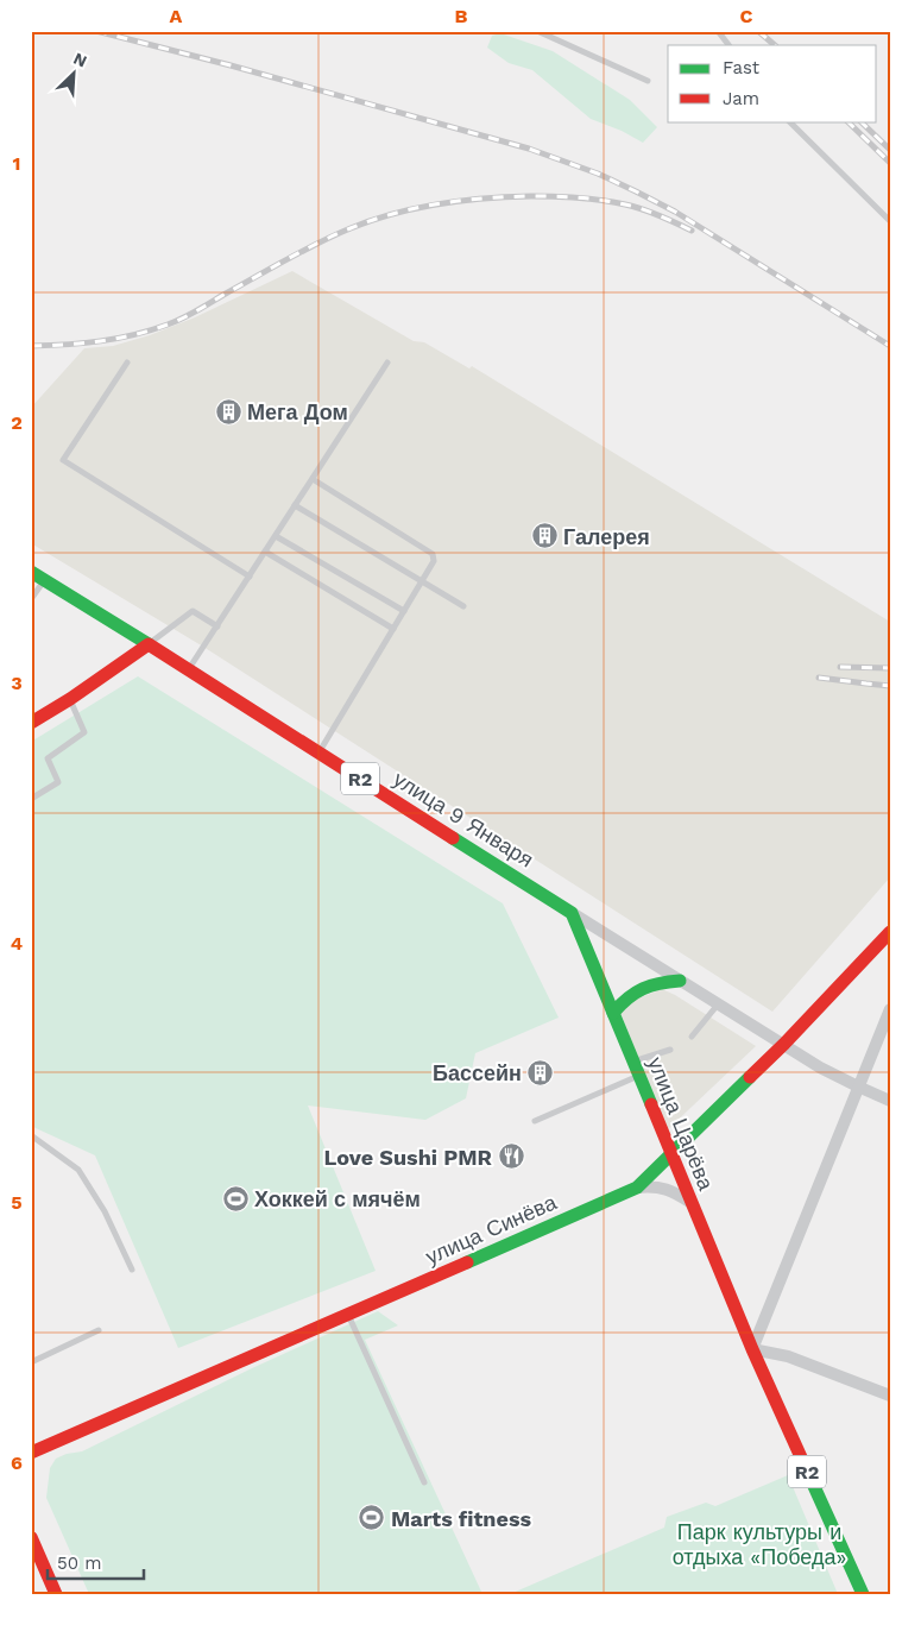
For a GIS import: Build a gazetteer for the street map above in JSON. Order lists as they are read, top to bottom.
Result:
{
  "streets": {
    "main road": [
      "R2",
      "улица 9 Января",
      "улица Царёва",
      "улица Синёва"
    ]
  },
  "crossings": [
    ["улица 9 Января", "улица Царёва"],
    ["улица 9 Января", "улица Синёва"],
    ["улица Царёва", "улица Синёва"]
  ],
  "parks": ["Парк культуры и отдыха «Победа»"],
  "places": {
    "building": ["Мега Дом", "Галерея", "Бассейн"],
    "restaurant": ["Love Sushi PMR"],
    "sports": ["Хоккей с мячём", "Marts fitness"]
  },
  "legend": ["Fast", "Jam"],
  "scale_bar": "50 m",
  "north": "top right",
  "grid": {
    "columns": ["A", "B", "C"],
    "rows": [
      "1",
      "2",
      "3",
      "4",
      "5",
      "6"
    ]
  }
}
